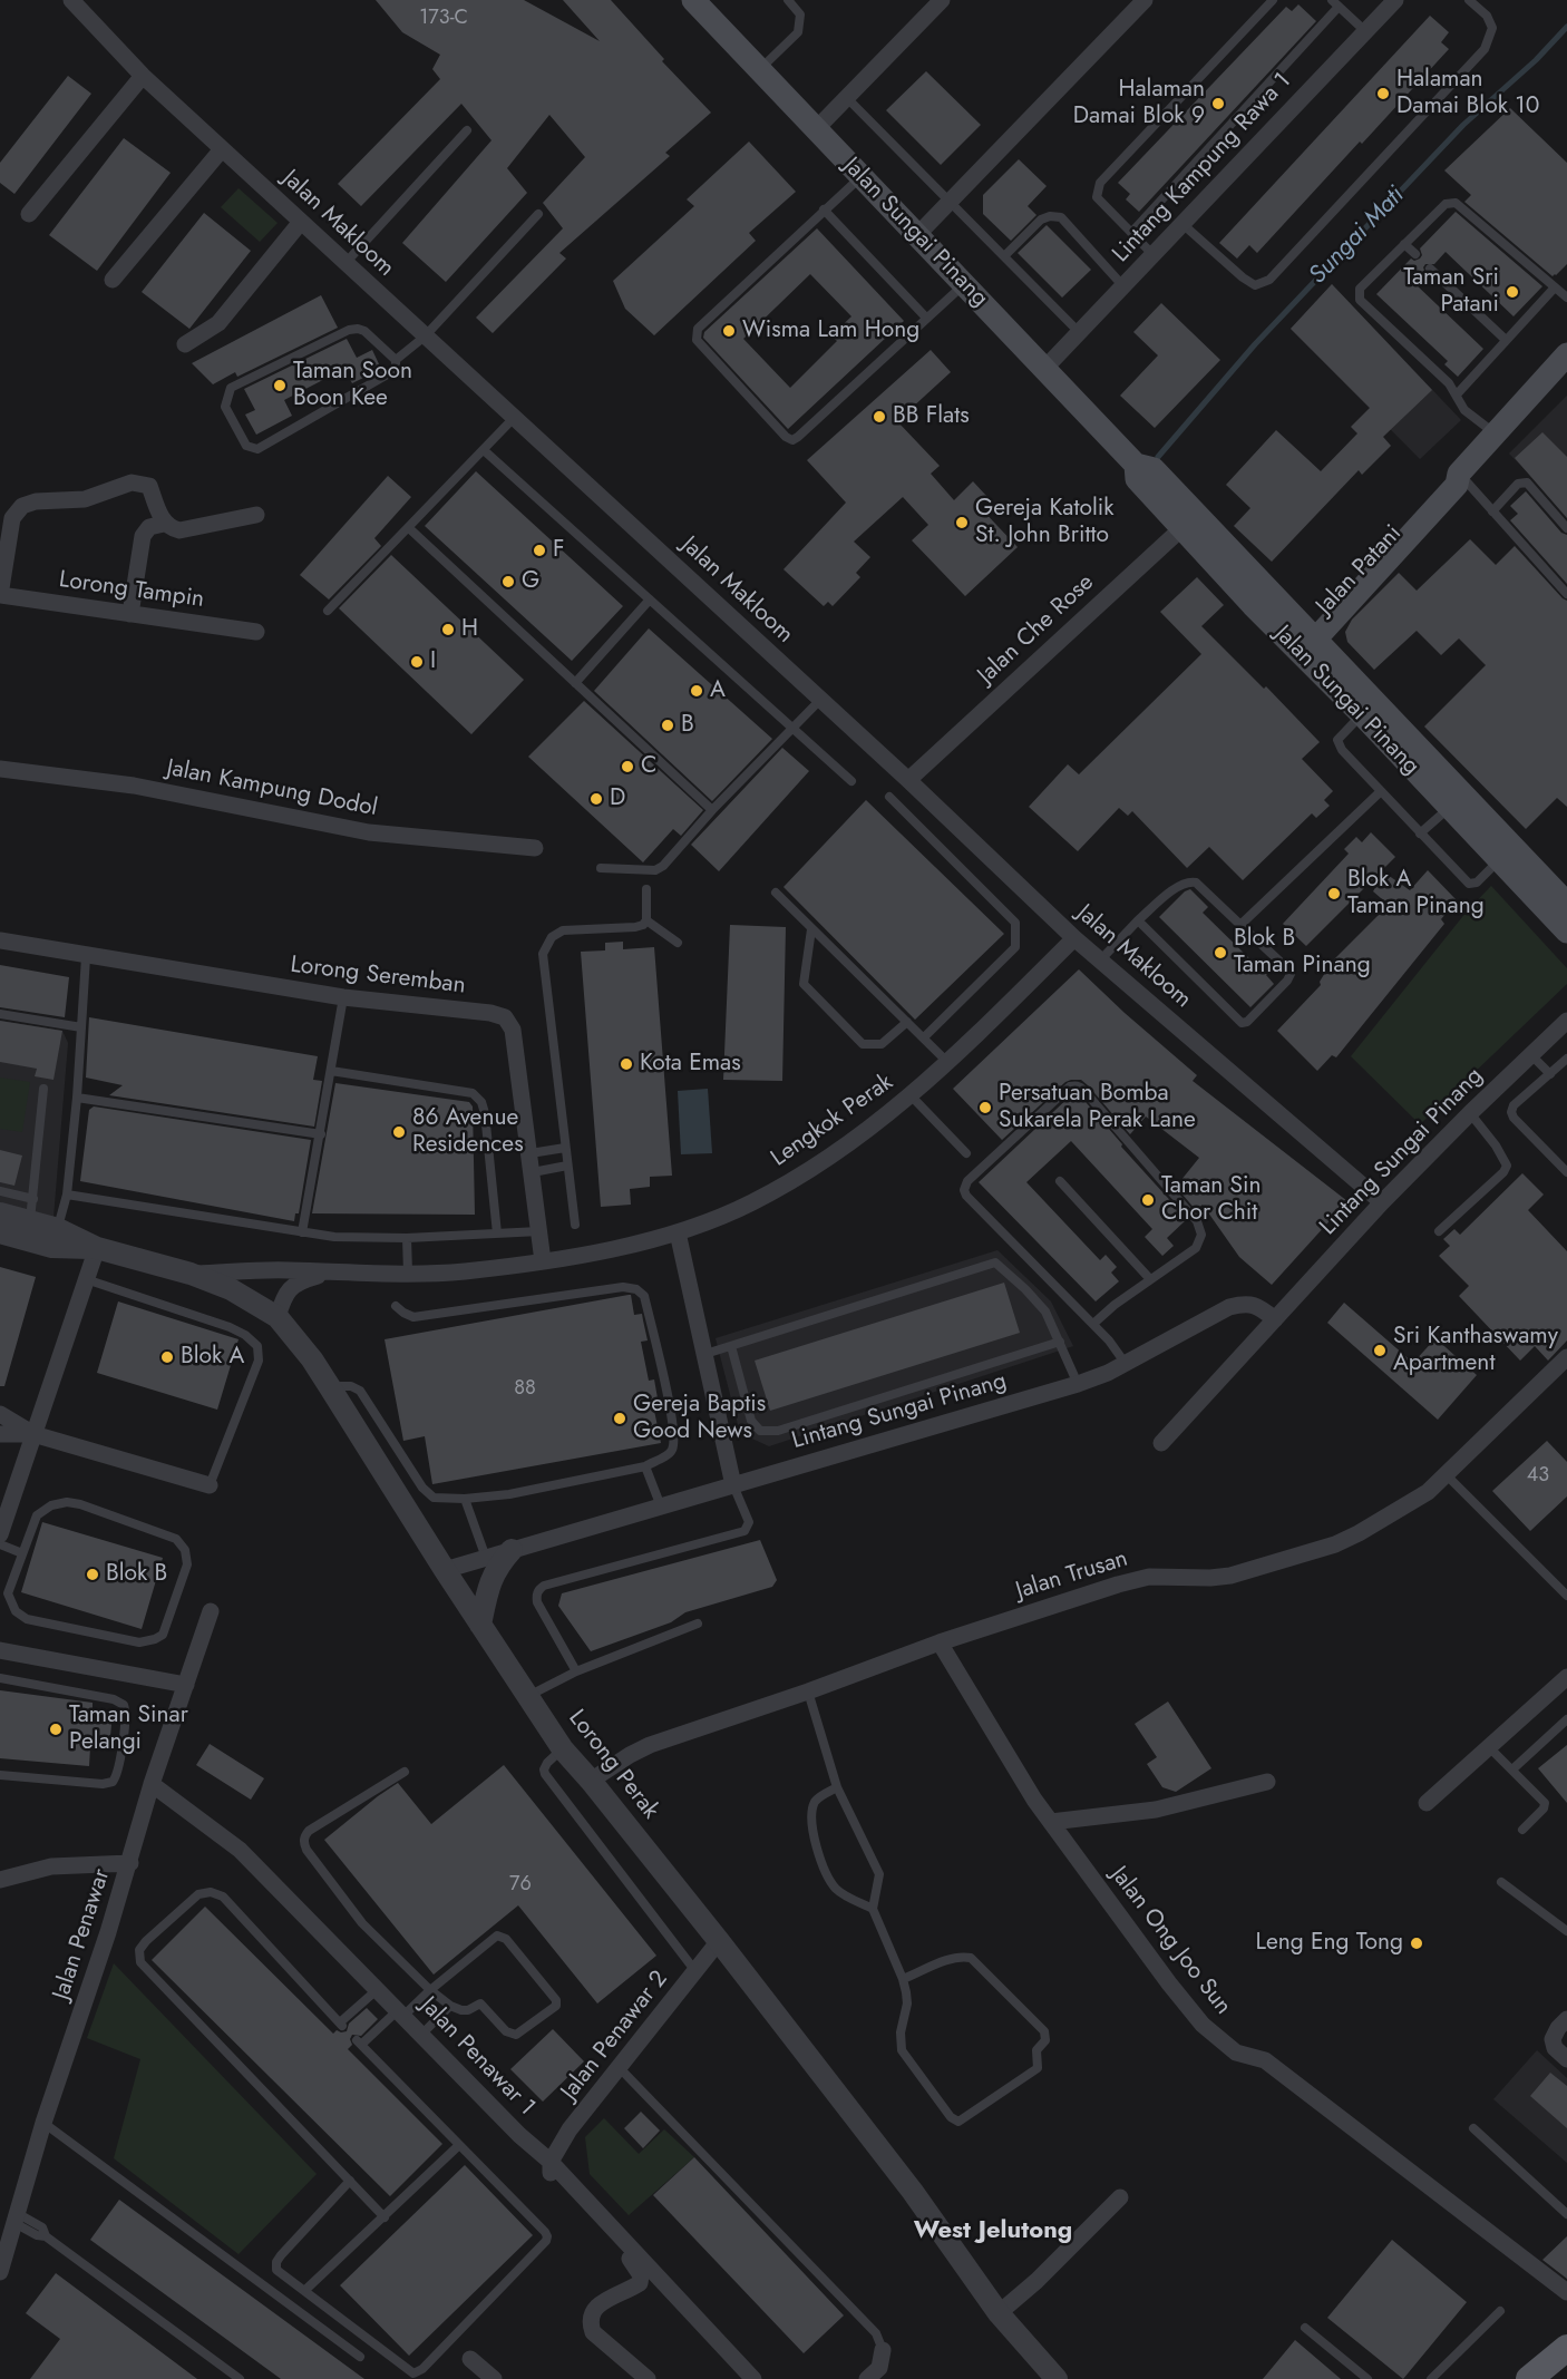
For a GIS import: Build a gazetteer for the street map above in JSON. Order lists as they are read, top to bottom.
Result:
{
  "streets": {
    "main road": ["Jalan Sungai Pinang", "Jalan Patani"],
    "street": [
      "Lintang Kampung Rawa 1",
      "Jalan Makloom",
      "Lorong Tampin",
      "Jalan Che Rose",
      "Jalan Kampung Dodol",
      "Lorong Seremban",
      "Lengkok Perak",
      "Lintang Sungai Pinang",
      "Jalan Trusan",
      "Lorong Perak",
      "Jalan Penawar",
      "Jalan Ong Joo Sun",
      "Jalan Penawar 2",
      "Jalan Penawar 1"
    ]
  },
  "crossings": [
    ["Lintang Kampung Rawa 1", "Jalan Sungai Pinang"],
    ["Jalan Makloom", "Jalan Che Rose"],
    ["Jalan Makloom", "Lengkok Perak"],
    ["Jalan Makloom", "Lintang Sungai Pinang"],
    ["Jalan Sungai Pinang", "Jalan Patani"],
    ["Jalan Sungai Pinang", "Jalan Che Rose"],
    ["Lorong Seremban", "Lengkok Perak"],
    ["Lengkok Perak", "Lorong Perak"],
    ["Lintang Sungai Pinang", "Lorong Perak"],
    ["Jalan Trusan", "Lorong Perak"],
    ["Jalan Trusan", "Jalan Ong Joo Sun"],
    ["Lorong Perak", "Jalan Penawar 2"],
    ["Jalan Penawar", "Jalan Penawar 1"],
    ["Jalan Penawar 2", "Jalan Penawar 1"]
  ],
  "districts": ["West Jelutong"],
  "water": ["Sungai Mati"],
  "places": [
    "Halaman Damai Blok 10",
    "Halaman Damai Blok 9",
    "Taman Sri Patani",
    "Wisma Lam Hong",
    "Taman Soon Boon Kee",
    "BB Flats",
    "Gereja Katolik St. John Britto",
    "F",
    "G",
    "H",
    "I",
    "A",
    "B",
    "C",
    "D",
    "Blok A Taman Pinang",
    "Blok B Taman Pinang",
    "Kota Emas",
    "Persatuan Bomba Sukarela Perak Lane",
    "86 Avenue Residences",
    "Taman Sin Chor Chit",
    "Sri Kanthaswamy Apartment",
    "Blok A",
    "Gereja Baptis Good News",
    "Blok B",
    "Taman Sinar Pelangi",
    "Leng Eng Tong"
  ],
  "house_numbers": [
    "173-C",
    "88",
    "43",
    "76"
  ]
}
